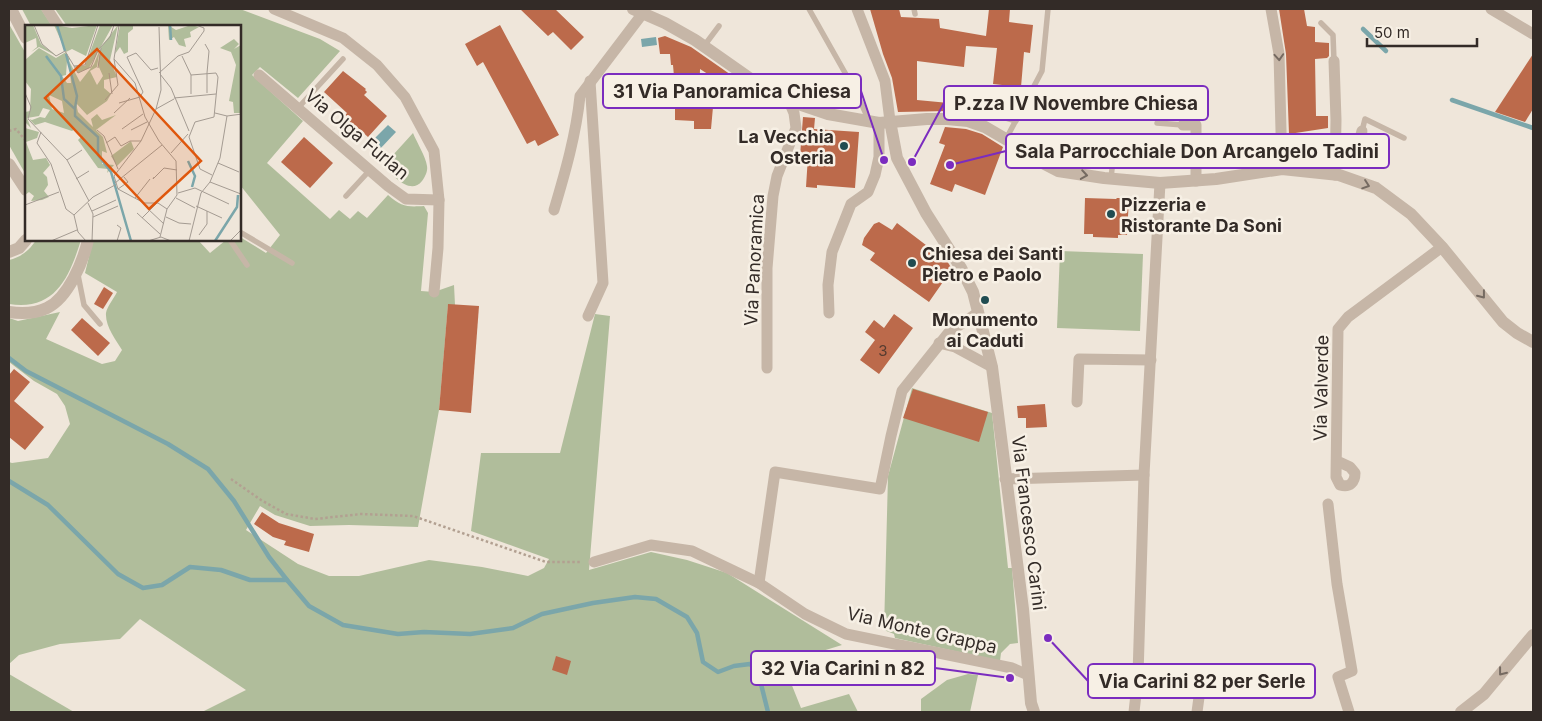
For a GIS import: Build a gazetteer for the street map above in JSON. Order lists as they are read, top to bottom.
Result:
{
  "streets": {
    "street": [
      "Via Olga Furlan",
      "Via Panoramica",
      "Via Valverde",
      "Via Francesco Carini",
      "Via Monte Grappa"
    ]
  },
  "crossings": [
    ["Via Francesco Carini", "Via Monte Grappa"]
  ],
  "places": [
    "La Vecchia Osteria",
    "31 Via Panoramica Chiesa",
    "P.zza IV Novembre Chiesa",
    "Sala Parrocchiale Don Arcangelo Tadini",
    "Pizzeria e Ristorante Da Soni",
    "Chiesa dei Santi Pietro e Paolo",
    "Monumento ai Caduti",
    "Via Carini 82 per Serle",
    "32 Via Carini n 82"
  ],
  "house_numbers": ["3"],
  "scale_bar": "50 m"
}
